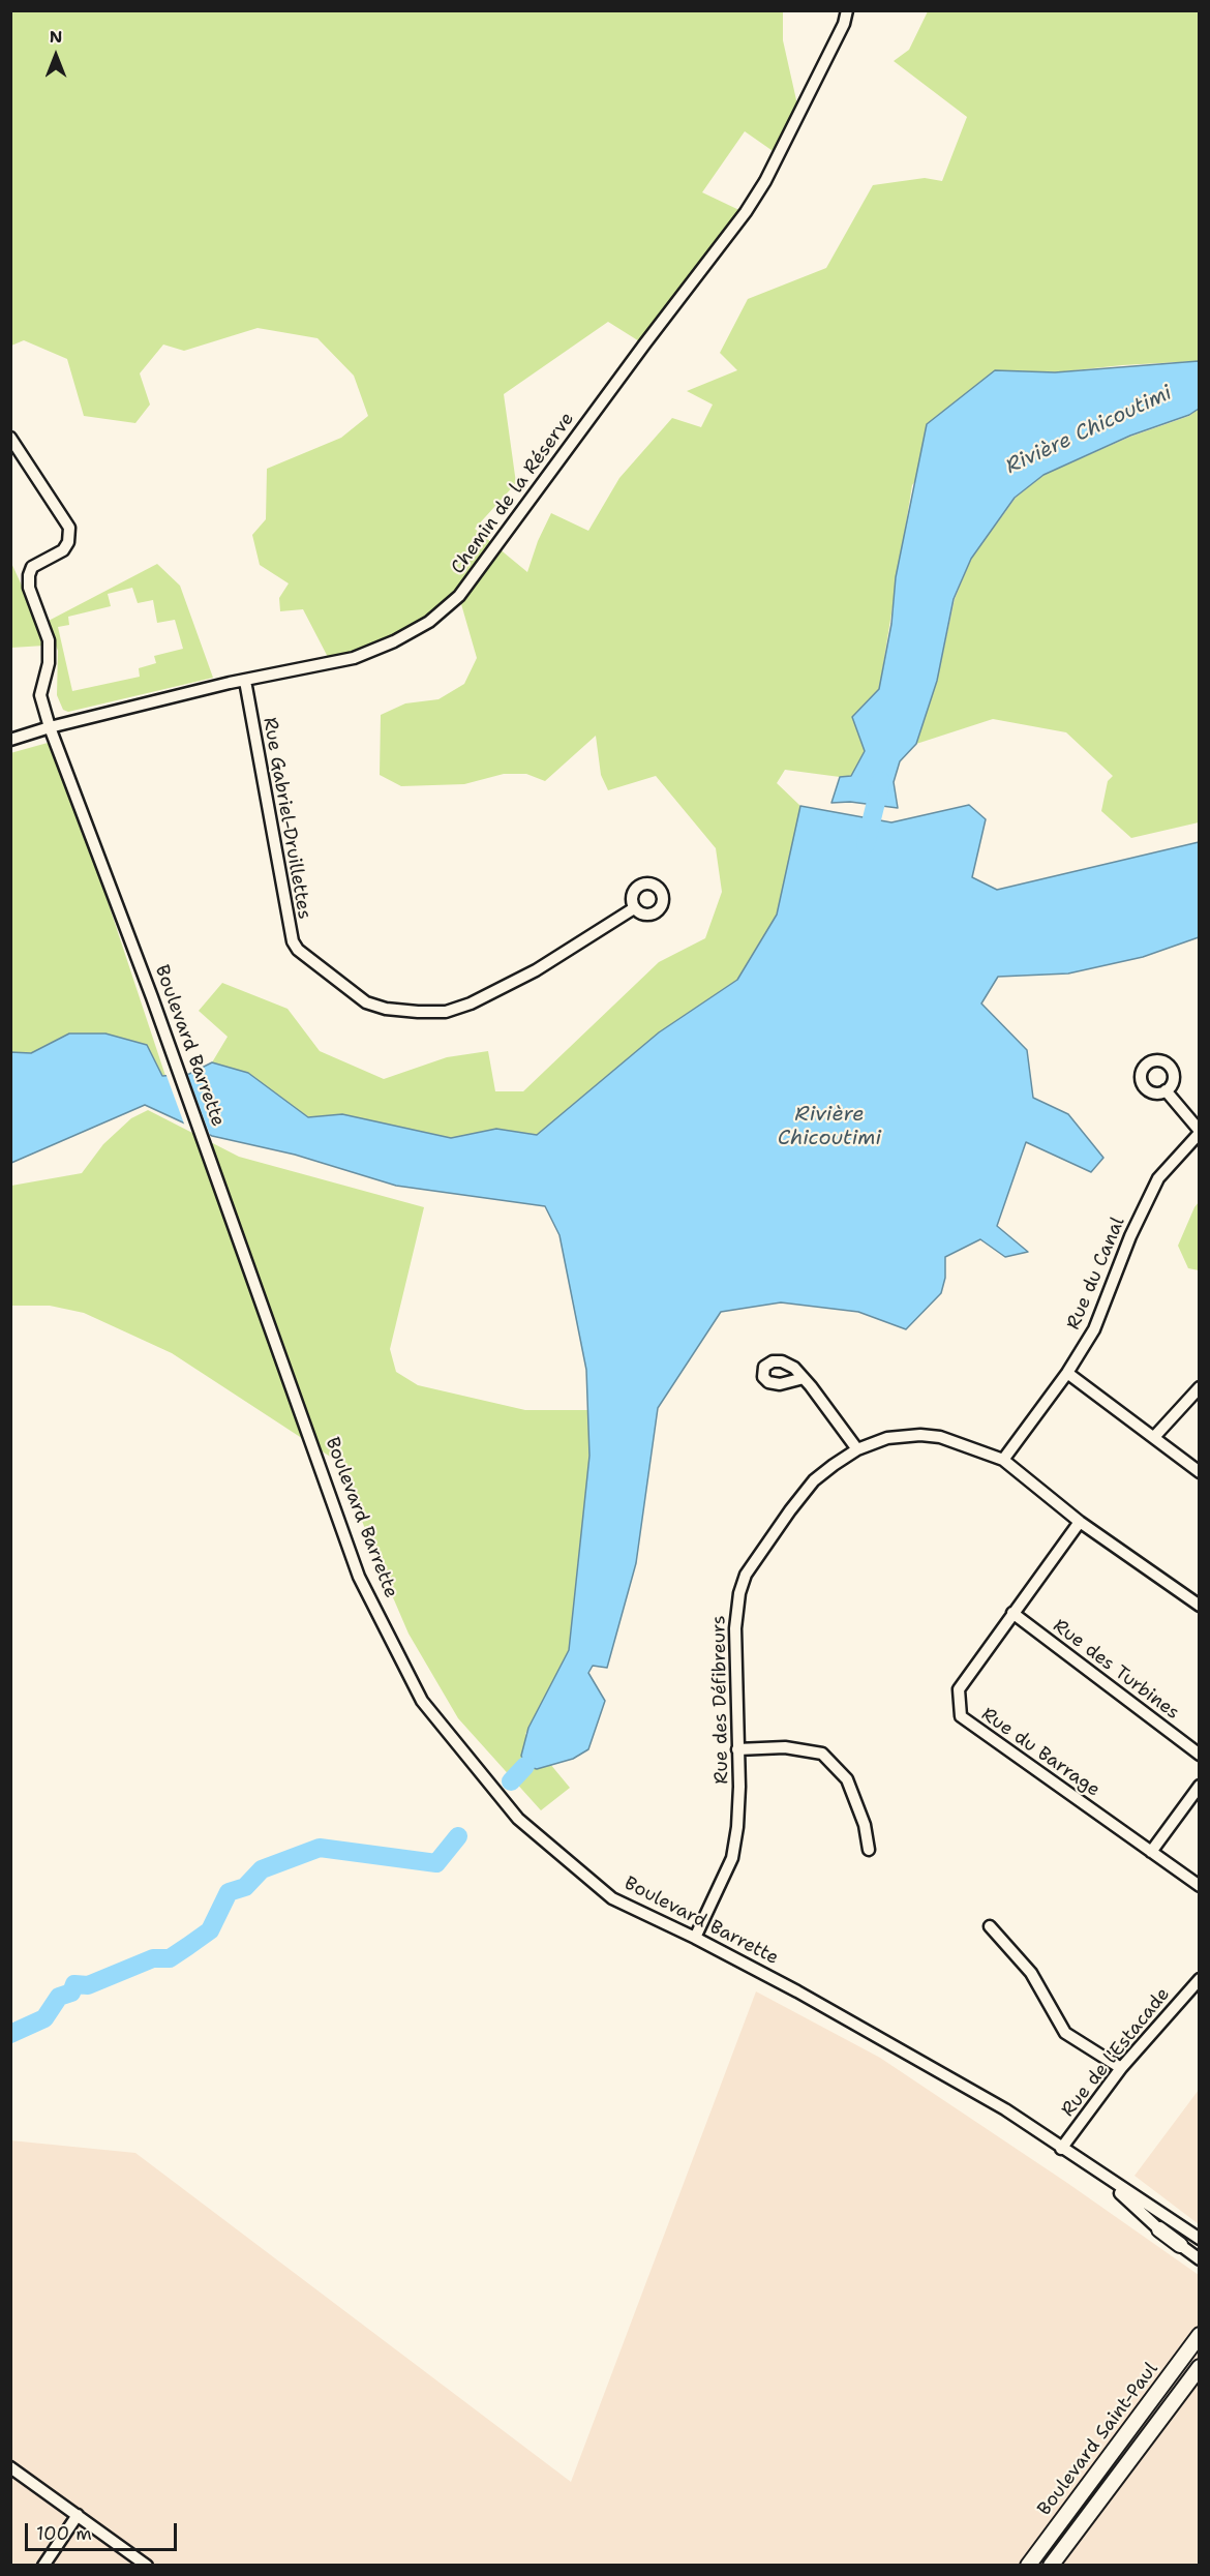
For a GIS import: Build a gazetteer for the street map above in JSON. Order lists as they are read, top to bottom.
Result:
{
  "streets": {
    "main road": ["Boulevard Barrette", "Boulevard Saint-Paul"],
    "street": [
      "Chemin de la Réserve",
      "Rue Gabriel-Druillettes",
      "Rue du Canal",
      "Rue des Turbines",
      "Rue des Défibreurs",
      "Rue du Barrage",
      "Rue de l'Estacade"
    ]
  },
  "crossings": [
    ["Chemin de la Réserve", "Rue Gabriel-Druillettes"],
    ["Chemin de la Réserve", "Boulevard Barrette"],
    ["Boulevard Barrette", "Rue des Défibreurs"],
    ["Boulevard Barrette", "Rue de l'Estacade"],
    ["Rue du Canal", "Rue des Défibreurs"],
    ["Rue des Turbines", "Rue du Barrage"],
    ["Rue des Défibreurs", "Rue du Barrage"]
  ],
  "water": ["Rivière Chicoutimi"],
  "scale_bar": "100 m",
  "north": "top"
}
